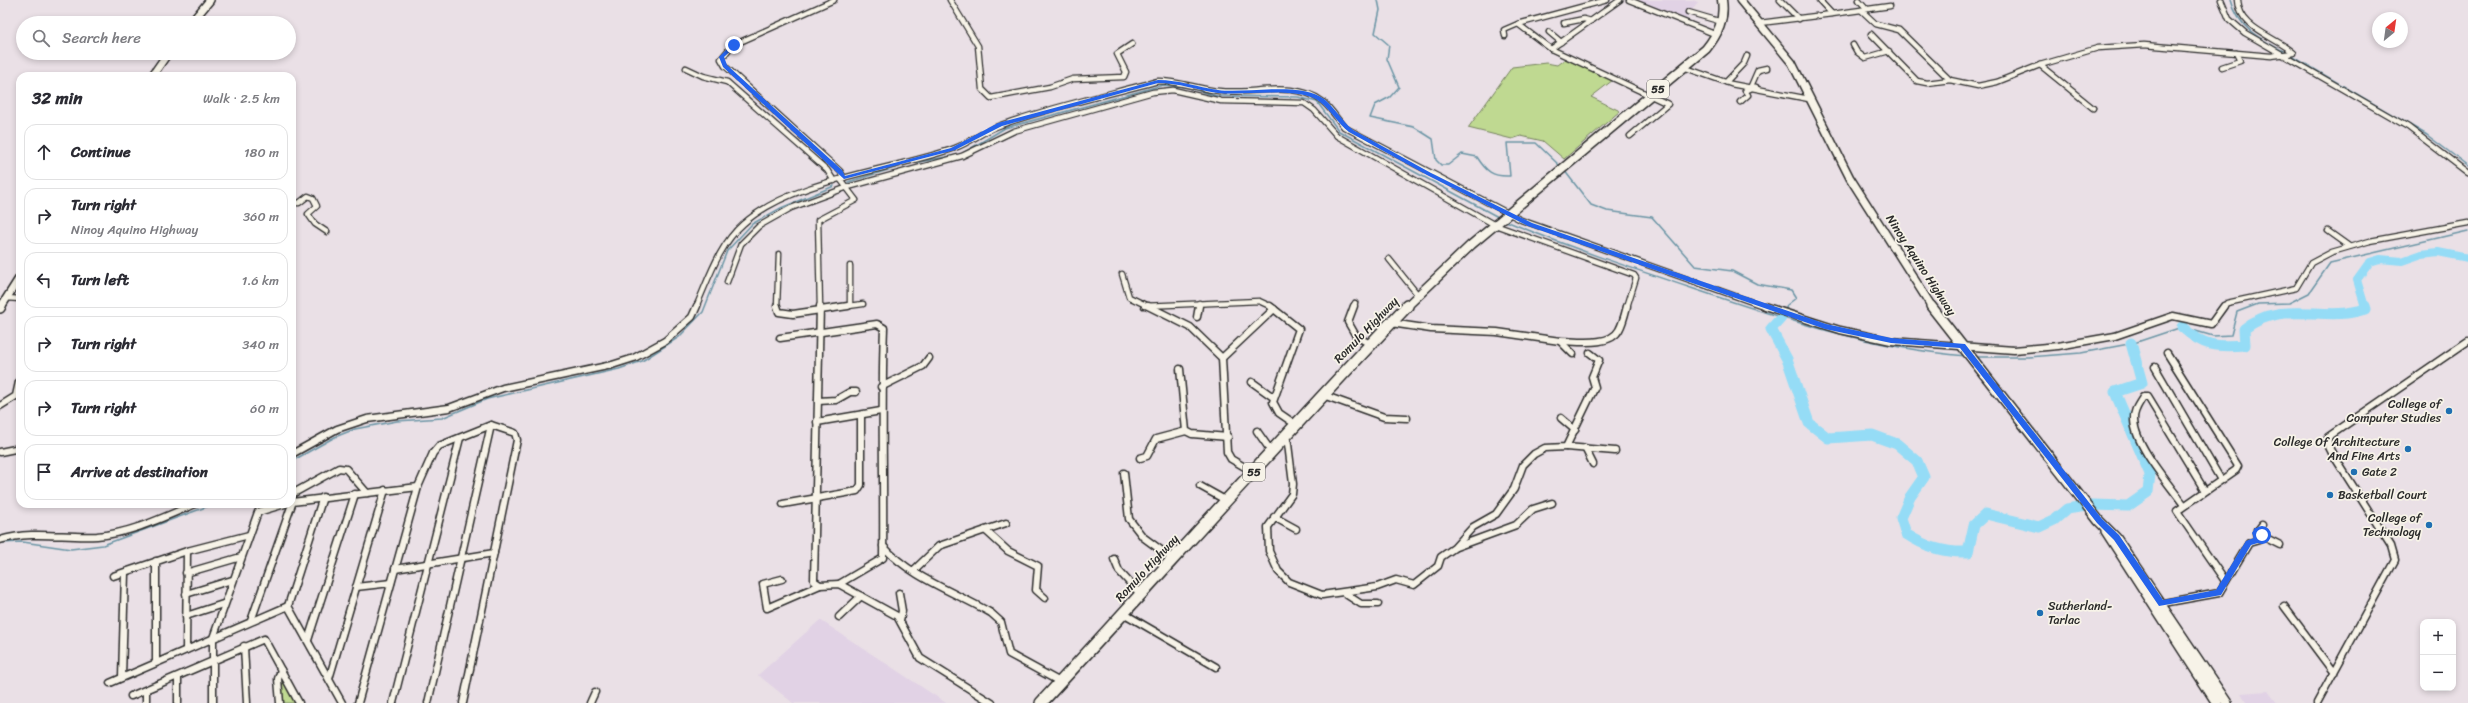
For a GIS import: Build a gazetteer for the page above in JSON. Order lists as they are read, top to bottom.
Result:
{
  "streets": {
    "highway": ["55", "Romulo Highway"],
    "main road": ["Ninoy Aquino Highway"]
  },
  "places": [
    "College of Computer Studies",
    "College Of Architecture And Fine Arts",
    "Gate 2",
    "Basketball Court",
    "College of Technology",
    "Sutherland- Tarlac"
  ],
  "north": "top right",
  "page": {
    "search": "Search here",
    "heading": ["32 min", "Walk · 2.5 km"],
    "list": [
      ["Continue", "180 m"],
      ["Turn right", "Ninoy Aquino Highway", "360 m"],
      ["Turn left", "1.6 km"],
      ["Turn right", "340 m"],
      ["Turn right", "60 m"],
      "Arrive at destination"
    ],
    "map_buttons": ["+", "−"]
  }
}
